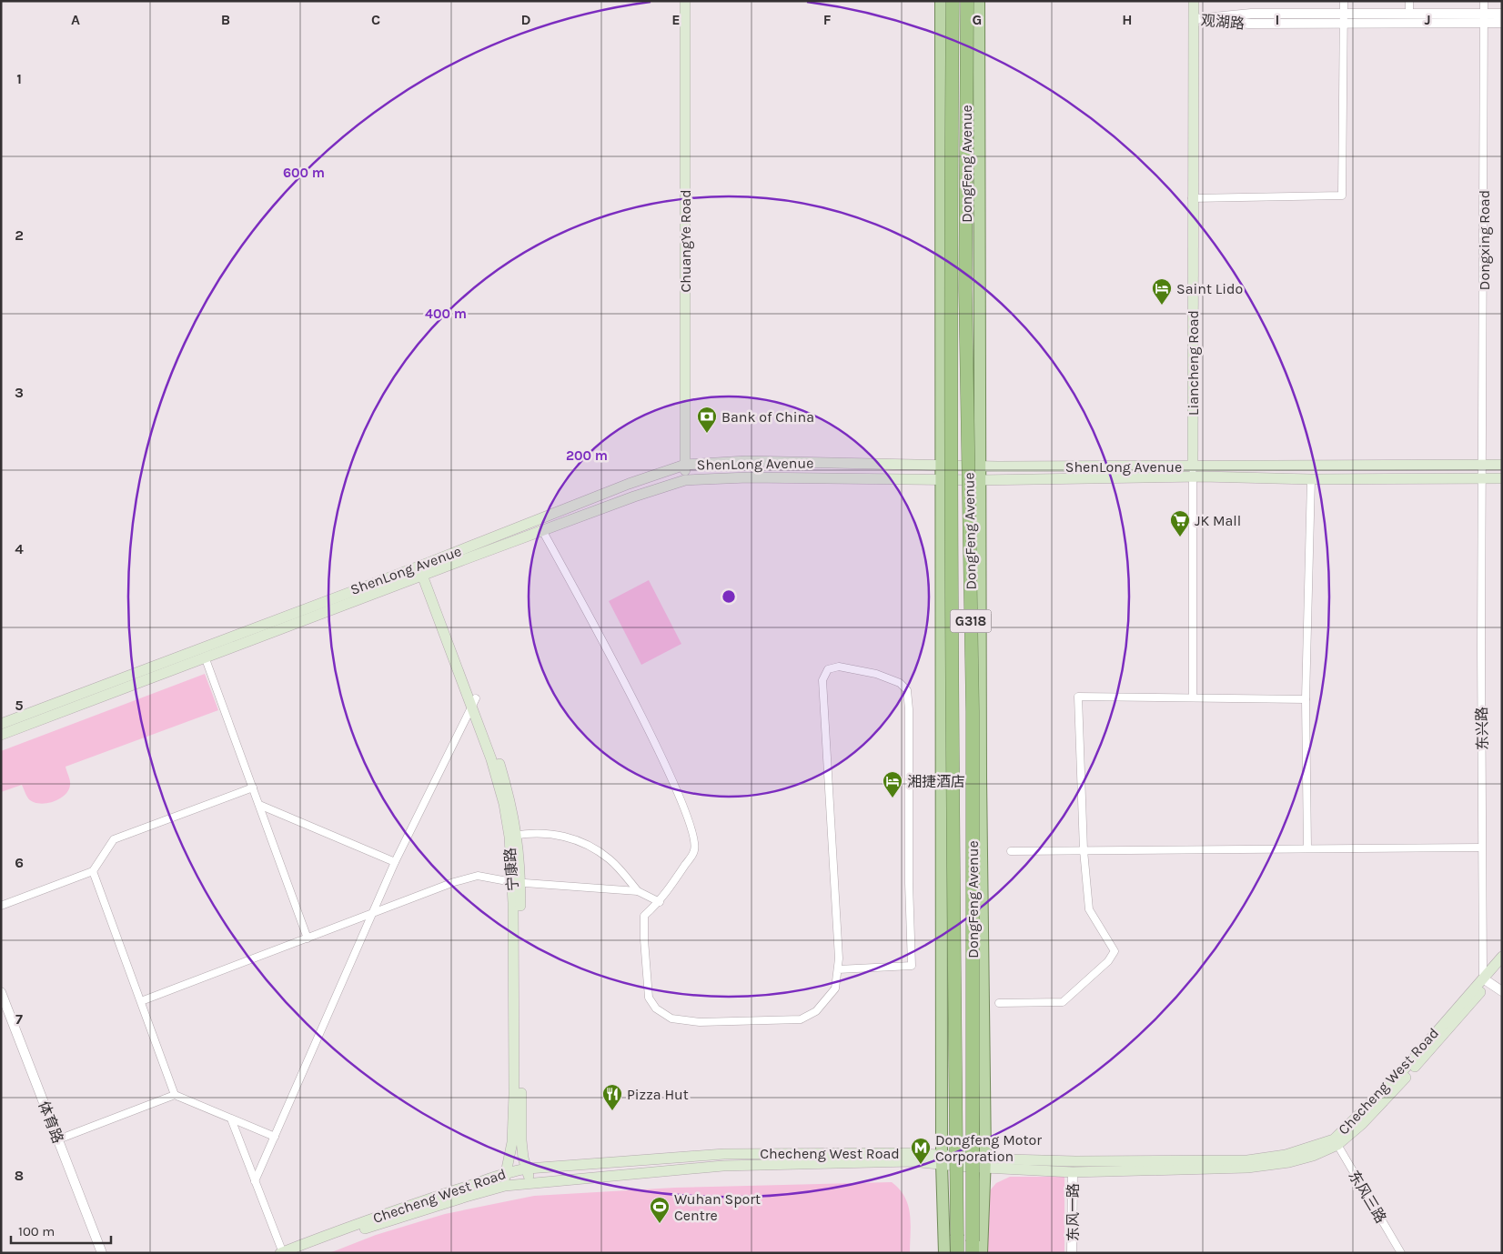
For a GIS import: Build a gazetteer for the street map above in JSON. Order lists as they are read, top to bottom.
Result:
{
  "streets": {
    "highway": ["DongFeng Avenue", "G318"],
    "main road": [
      "ChuangYe Road",
      "Liancheng Road",
      "ShenLong Avenue",
      "宁康路",
      "Checheng West Road"
    ],
    "street": [
      "观湖路",
      "Dongxing Road",
      "东兴路",
      "体育路",
      "东风三路",
      "东风一路"
    ]
  },
  "crossings": [
    ["观湖路", "Dongxing Road"],
    ["观湖路", "Liancheng Road"],
    ["Dongxing Road", "ShenLong Avenue"],
    ["Dongxing Road", "东兴路"],
    ["ChuangYe Road", "ShenLong Avenue"],
    ["Liancheng Road", "ShenLong Avenue"],
    ["ShenLong Avenue", "东兴路"],
    ["ShenLong Avenue", "宁康路"],
    ["东兴路", "Checheng West Road"],
    ["宁康路", "Checheng West Road"],
    ["Checheng West Road", "东风三路"],
    ["Checheng West Road", "东风一路"]
  ],
  "places": {
    "hotel": ["Saint Lido", "湘捷酒店"],
    "bank": ["Bank of China"],
    "supermarket": ["JK Mall"],
    "restaurant": ["Pizza Hut"],
    "metro station": ["Dongfeng Motor Corporation"],
    "sports": ["Wuhan Sport Centre"]
  },
  "scale_bar": "100 m",
  "grid": {
    "columns": [
      "A",
      "B",
      "C",
      "D",
      "E",
      "F",
      "G",
      "H",
      "I",
      "J"
    ],
    "rows": [
      "1",
      "2",
      "3",
      "4",
      "5",
      "6",
      "7",
      "8"
    ]
  },
  "rings": ["600 m", "400 m", "200 m"]
}
